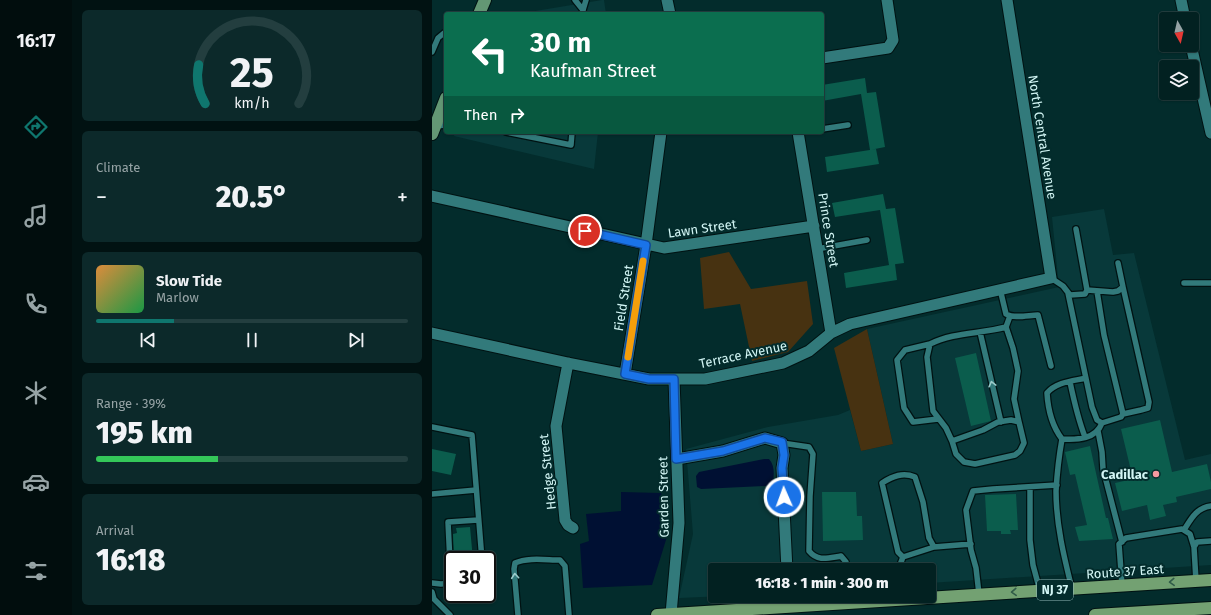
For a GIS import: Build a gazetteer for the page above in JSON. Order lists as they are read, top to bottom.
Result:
{
  "streets": {
    "highway": ["Route 37 East", "NJ 37"],
    "street": [
      "North Central Avenue",
      "Lawn Street",
      "Prince Street",
      "Field Street",
      "Terrace Avenue",
      "Hedge Street",
      "Garden Street"
    ]
  },
  "crossings": [
    ["North Central Avenue", "Terrace Avenue"],
    ["Lawn Street", "Prince Street"],
    ["Lawn Street", "Field Street"],
    ["Prince Street", "Terrace Avenue"],
    ["Field Street", "Terrace Avenue"],
    ["Terrace Avenue", "Hedge Street"],
    ["Terrace Avenue", "Garden Street"],
    ["Garden Street", "Route 37 East"]
  ],
  "places": ["Cadillac"],
  "north": "bottom",
  "page": {
    "tabs": "16:17",
    "turn": ["30 m", "Kaufman Street"],
    "then": "Then",
    "tile": [
      "Climate",
      ["Range · 39%", "195 km"],
      ["Arrival", "16:18"]
    ],
    "heat": ["−", "20.5°", "+"],
    "song": ["Slow Tide", "Marlow"],
    "limit": "30",
    "trip": "16:18 · 1 min · 300 m",
    "gauge": ["25", "km/h"]
  }
}
